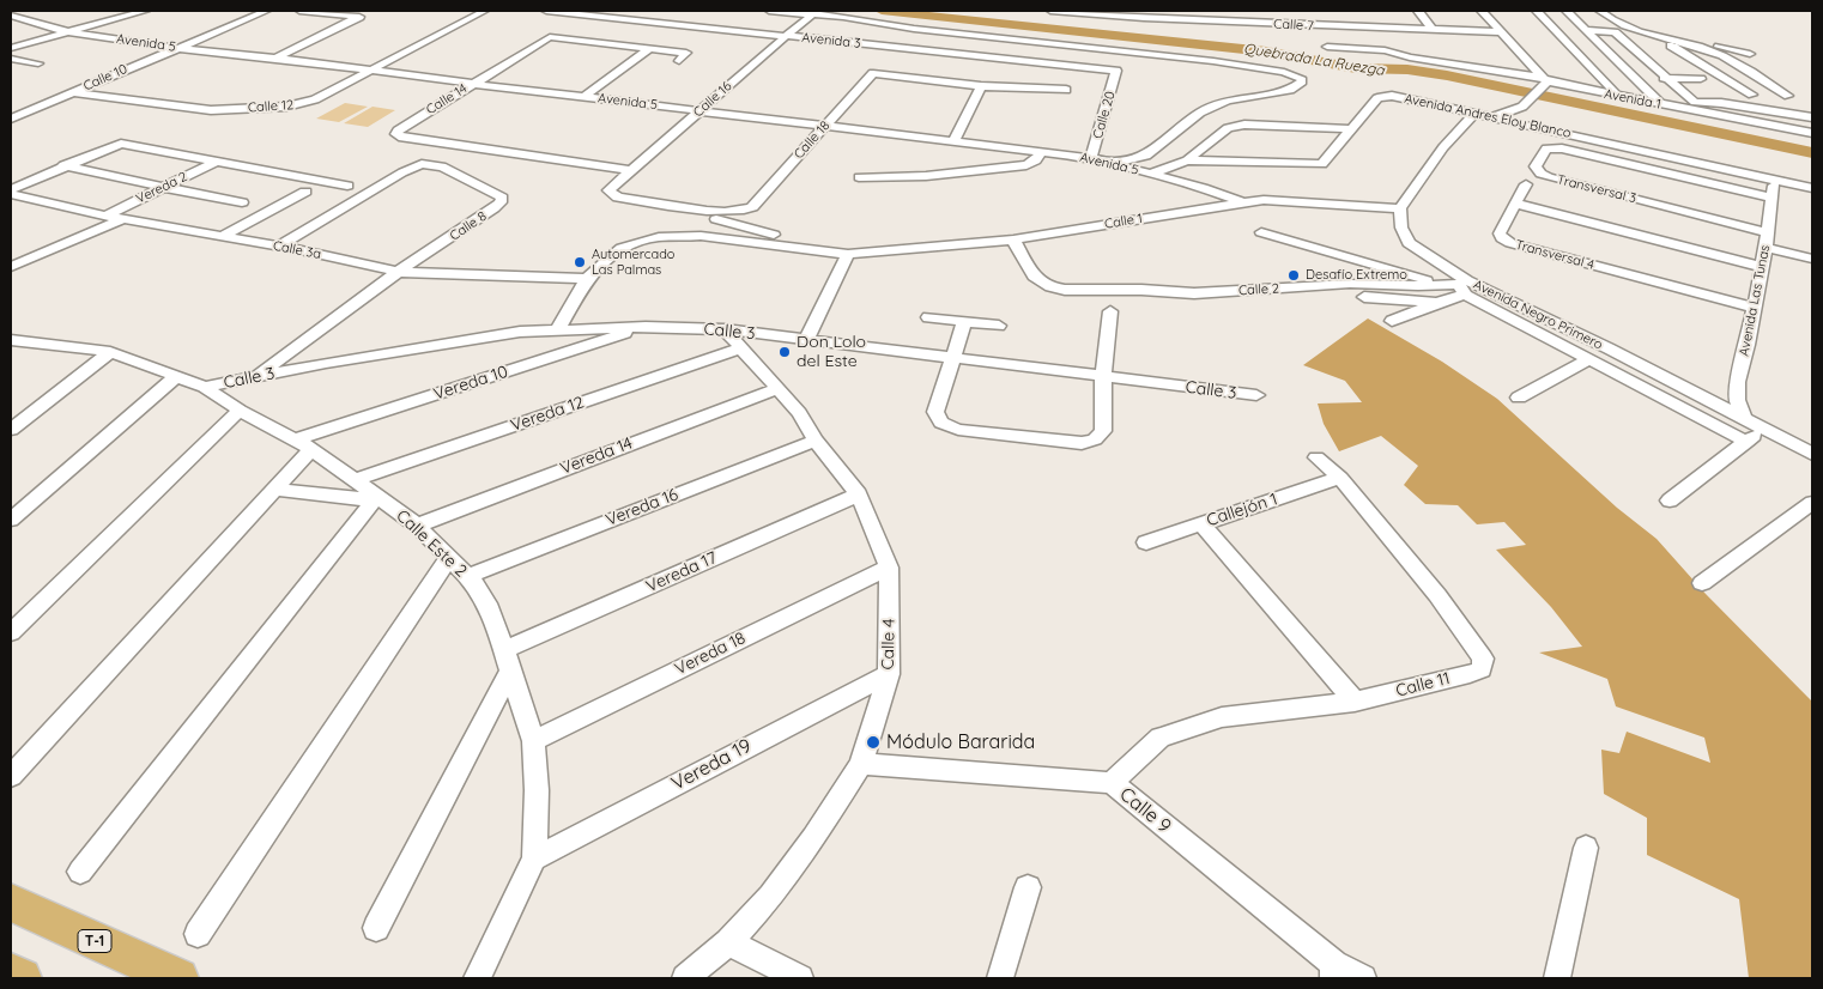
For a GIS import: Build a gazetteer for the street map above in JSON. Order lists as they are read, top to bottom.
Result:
{
  "streets": {
    "main road": ["T-1"],
    "street": [
      "Calle 7",
      "Avenida 3",
      "Avenida 5",
      "Calle 10",
      "Calle 14",
      "Calle 16",
      "Avenida 1",
      "Calle 12",
      "Calle 20",
      "Avenida Andres Eloy Blanco",
      "Calle 18",
      "Vereda 2",
      "Transversal 3",
      "Calle 1",
      "Calle 8",
      "Calle 3a",
      "Transversal 4",
      "Calle 2",
      "Avenida Las Tunas",
      "Avenida Negro Primero",
      "Calle 3",
      "Vereda 10",
      "Vereda 12",
      "Vereda 14",
      "Vereda 16",
      "Callejón 1",
      "Calle Este 2",
      "Vereda 17",
      "Calle 4",
      "Vereda 18",
      "Calle 11",
      "Vereda 19",
      "Calle 9"
    ]
  },
  "crossings": [
    ["Avenida 3", "Calle 16"],
    ["Avenida 3", "Calle 20"],
    ["Avenida 5", "Calle 10"],
    ["Avenida 5", "Calle 14"],
    ["Avenida 5", "Calle 16"],
    ["Avenida 5", "Calle 12"],
    ["Avenida 5", "Calle 20"],
    ["Avenida 5", "Calle 18"],
    ["Avenida 5", "Calle 1"],
    ["Calle 10", "Calle 12"],
    ["Calle 14", "Calle 16"],
    ["Calle 16", "Calle 18"],
    ["Avenida Andres Eloy Blanco", "Avenida Las Tunas"],
    ["Vereda 2", "Calle 3a"],
    ["Transversal 3", "Avenida Las Tunas"],
    ["Calle 1", "Calle 3a"],
    ["Calle 1", "Calle 2"],
    ["Calle 1", "Avenida Negro Primero"],
    ["Calle 1", "Calle 3"],
    ["Calle 8", "Calle 3a"],
    ["Calle 8", "Calle 3"],
    ["Transversal 4", "Avenida Las Tunas"],
    ["Calle 2", "Avenida Negro Primero"],
    ["Avenida Las Tunas", "Avenida Negro Primero"],
    ["Calle 3", "Vereda 10"],
    ["Calle 3", "Calle Este 2"],
    ["Calle 3", "Calle 4"],
    ["Vereda 10", "Calle Este 2"],
    ["Vereda 12", "Calle Este 2"],
    ["Vereda 12", "Calle 4"],
    ["Vereda 14", "Calle Este 2"],
    ["Vereda 14", "Calle 4"],
    ["Vereda 16", "Calle Este 2"],
    ["Vereda 16", "Calle 4"],
    ["Callejón 1", "Calle 11"],
    ["Calle Este 2", "Vereda 17"],
    ["Calle Este 2", "Vereda 18"],
    ["Calle Este 2", "Vereda 19"],
    ["Vereda 17", "Calle 4"],
    ["Calle 4", "Vereda 18"],
    ["Calle 4", "Vereda 19"],
    ["Calle 4", "Calle 9"],
    ["Calle 11", "Calle 9"]
  ],
  "water": ["Quebrada La Ruezga"],
  "places": [
    "Automercado Las Palmas",
    "Desafío Extremo",
    "Don Lolo del Este",
    "Módulo Bararida"
  ]
}
